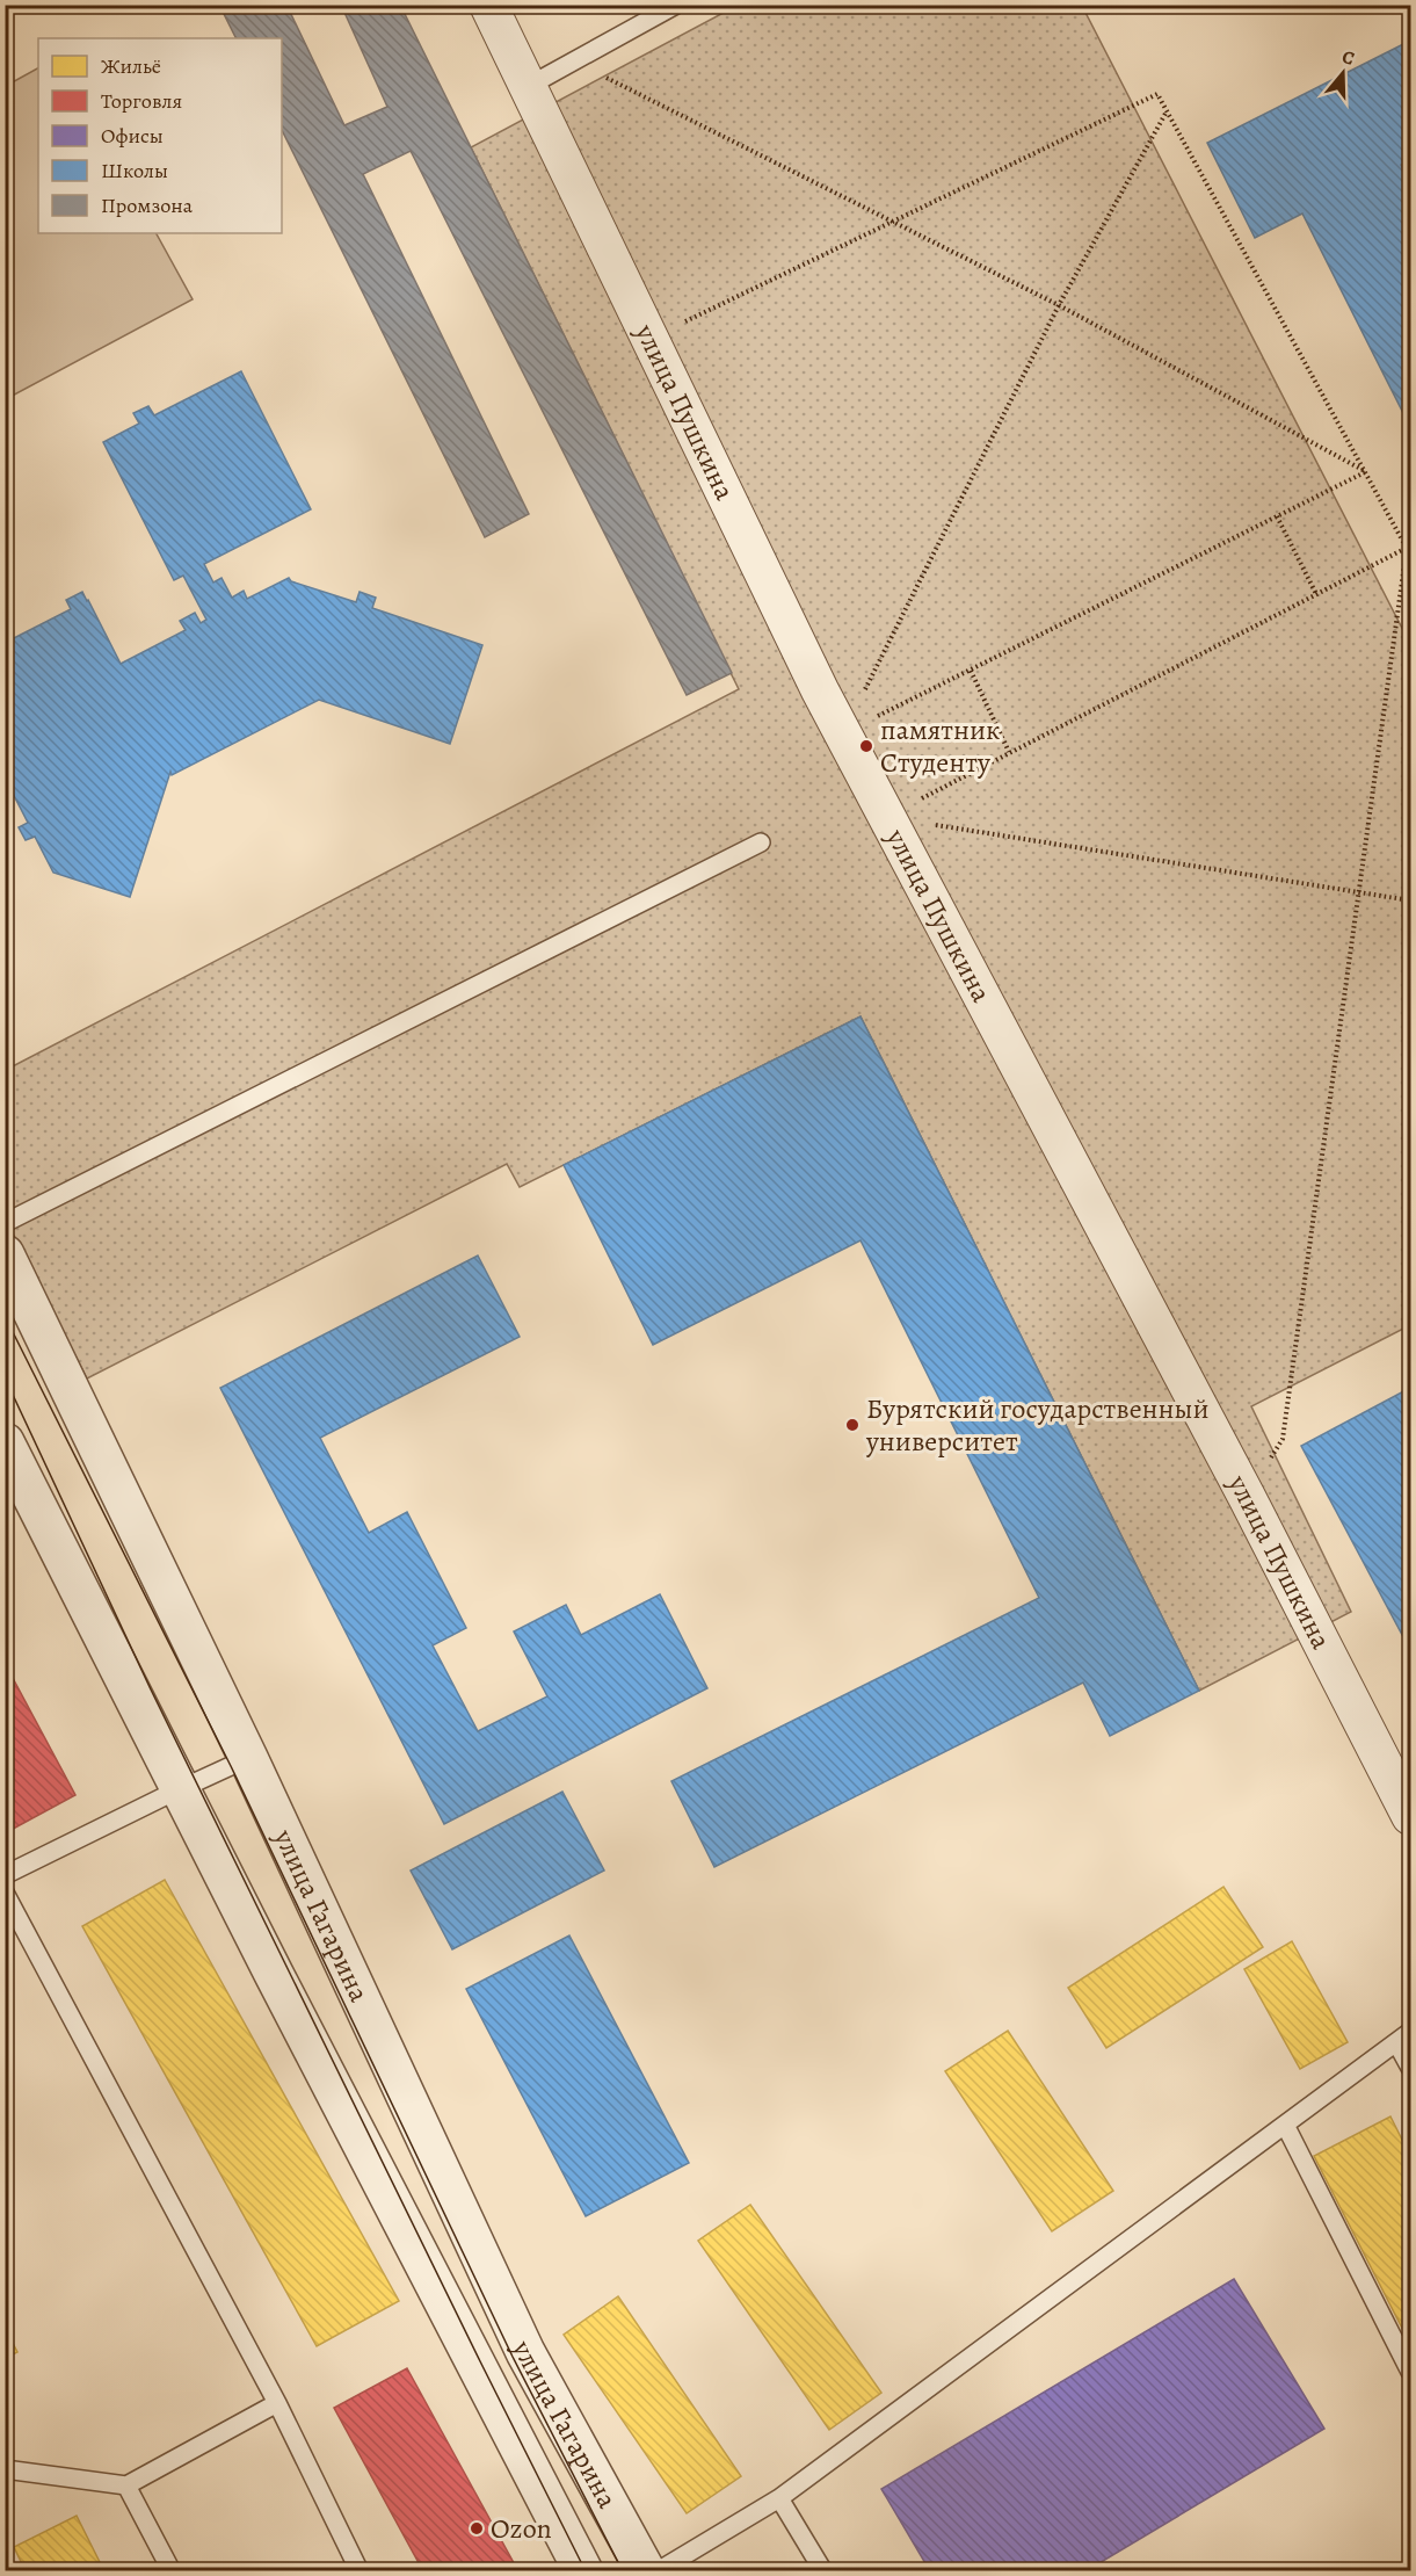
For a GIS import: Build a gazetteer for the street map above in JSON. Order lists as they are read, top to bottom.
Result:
{
  "streets": {
    "street": ["улица Пушкина", "улица Гагарина"]
  },
  "places": ["памятник Студенту", "Бурятский государственный университет", "Ozon"],
  "legend": [
    "Жильё",
    "Торговля",
    "Офисы",
    "Школы",
    "Промзона"
  ],
  "north": "top"
}
